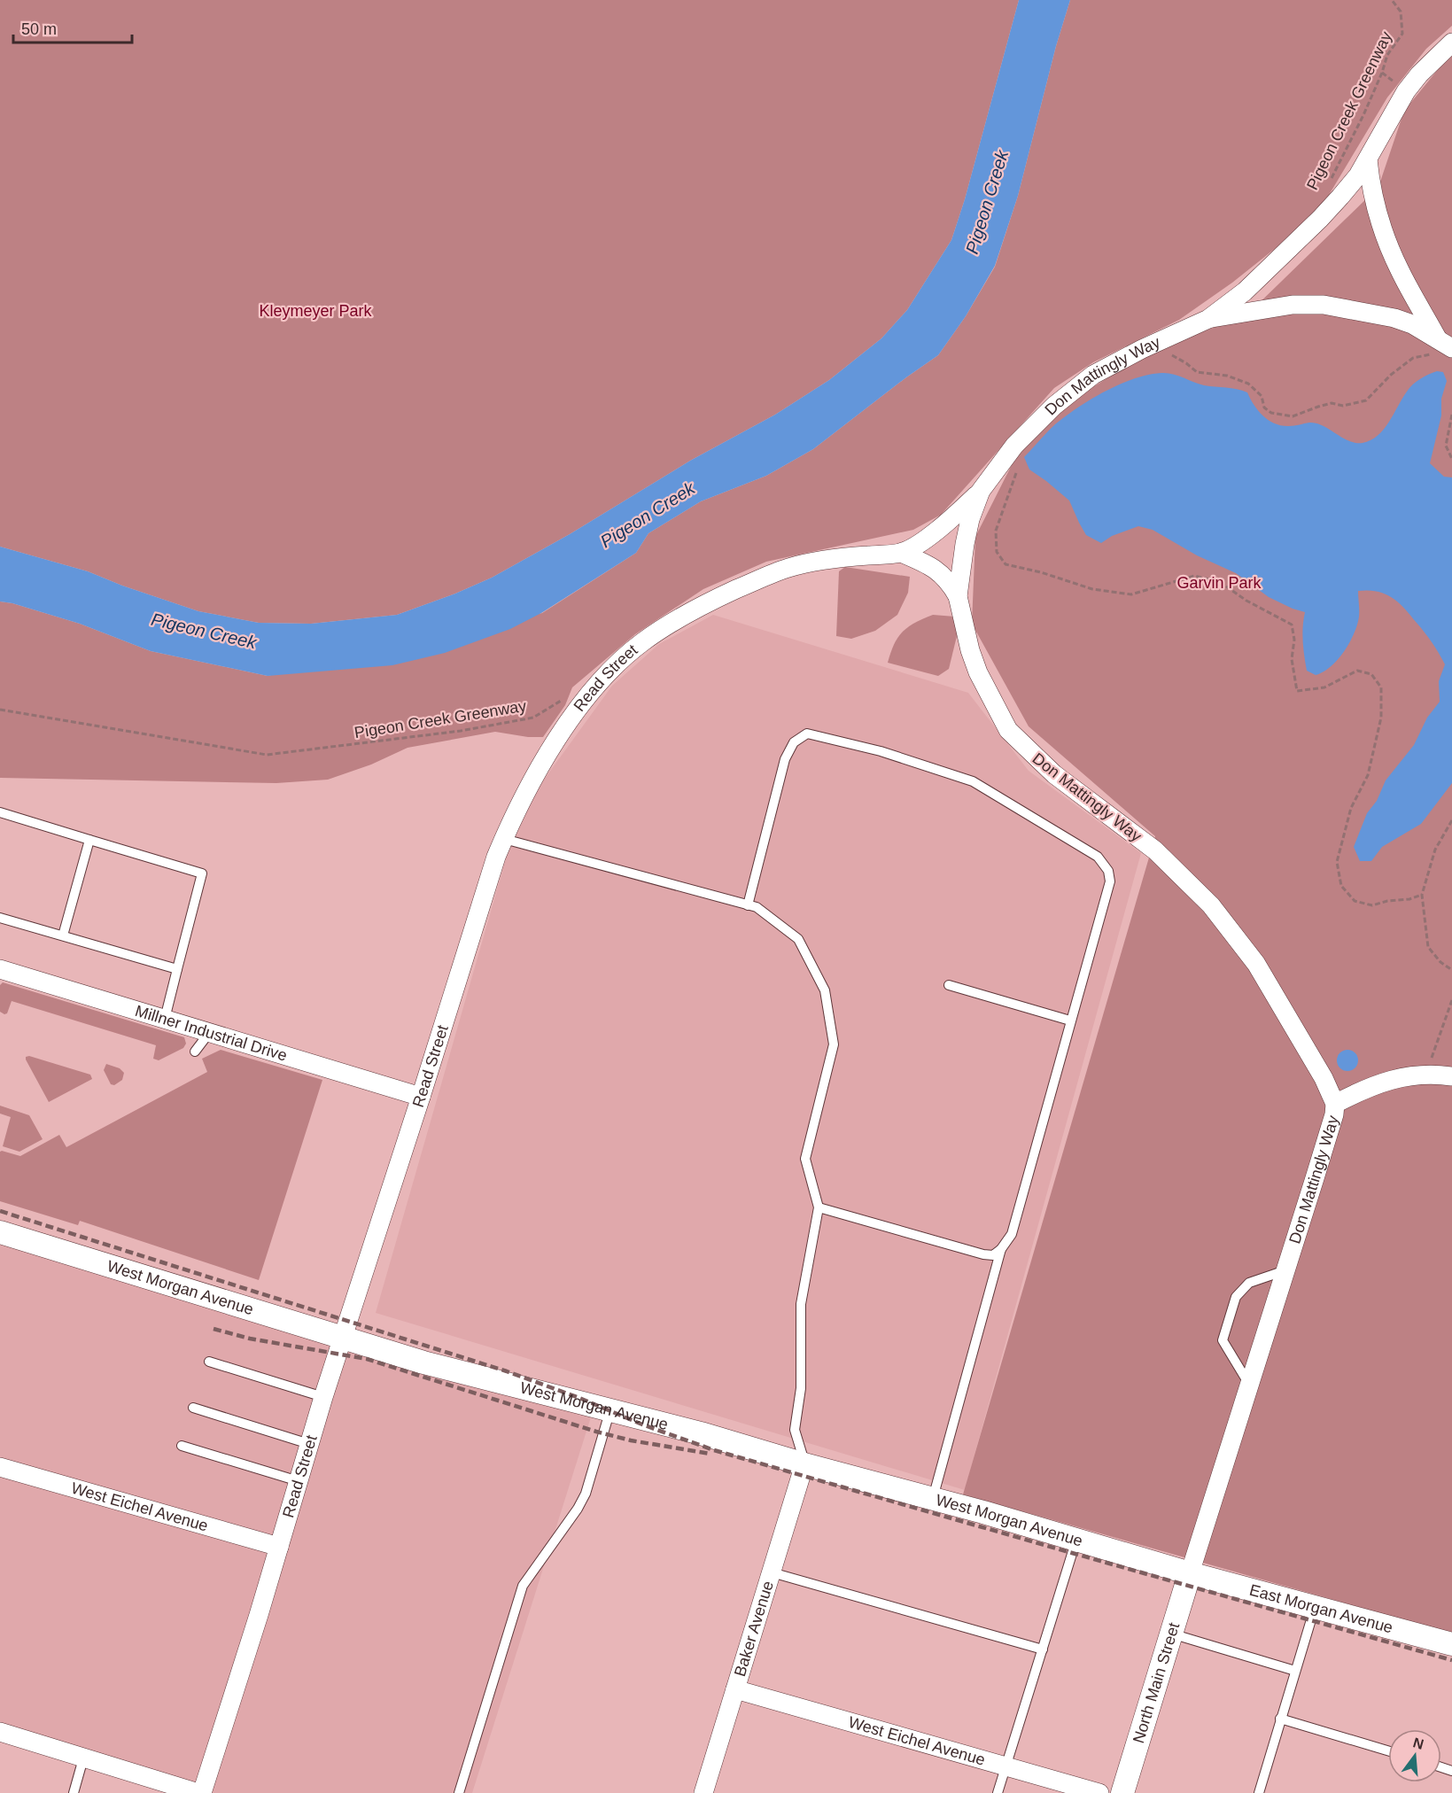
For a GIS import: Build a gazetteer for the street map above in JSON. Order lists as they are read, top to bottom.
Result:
{
  "streets": {
    "street": [
      "Don Mattingly Way",
      "Read Street",
      "Millner Industrial Drive",
      "West Morgan Avenue",
      "West Eichel Avenue",
      "East Morgan Avenue",
      "Baker Avenue",
      "North Main Street"
    ],
    "path": ["Pigeon Creek Greenway"]
  },
  "crossings": [
    ["Don Mattingly Way", "Read Street"],
    ["Don Mattingly Way", "West Morgan Avenue"],
    ["Don Mattingly Way", "East Morgan Avenue"],
    ["Don Mattingly Way", "North Main Street"],
    ["Read Street", "Millner Industrial Drive"],
    ["Read Street", "West Morgan Avenue"],
    ["Read Street", "West Eichel Avenue"],
    ["West Morgan Avenue", "East Morgan Avenue"],
    ["West Morgan Avenue", "Baker Avenue"],
    ["West Morgan Avenue", "North Main Street"],
    ["West Eichel Avenue", "Baker Avenue"],
    ["East Morgan Avenue", "North Main Street"]
  ],
  "water": ["Pigeon Creek"],
  "parks": ["Kleymeyer Park", "Garvin Park"],
  "scale_bar": "50 m",
  "north": "top"
}
